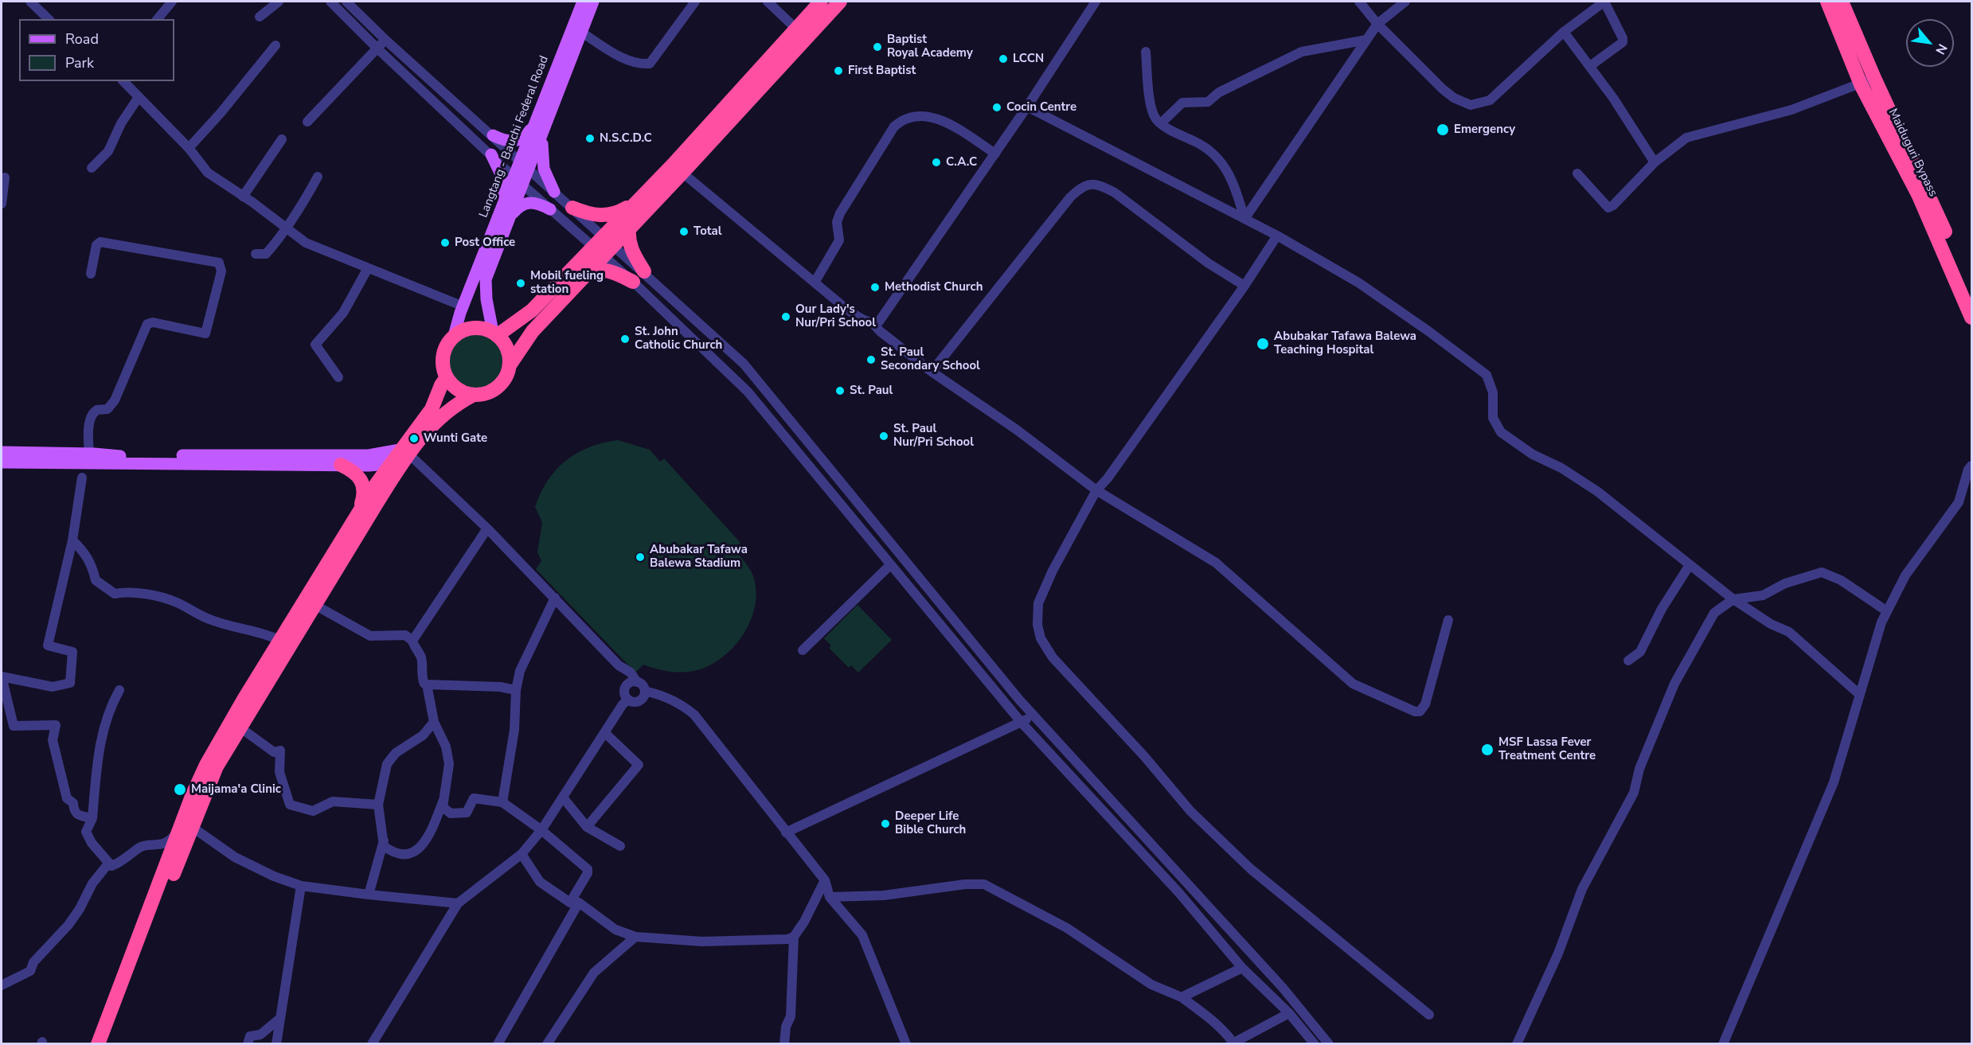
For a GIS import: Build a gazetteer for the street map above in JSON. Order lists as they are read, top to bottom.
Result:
{
  "streets": {
    "highway": ["Maiduguri Bypass"],
    "main road": ["Langtang - Bauchi Federal Road"]
  },
  "places": [
    "Baptist Royal Academy",
    "LCCN",
    "First Baptist",
    "Cocin Centre",
    "Emergency",
    "N.S.C.D.C",
    "C.A.C",
    "Total",
    "Post Office",
    "Mobil fueling station",
    "Methodist Church",
    "Our Lady's Nur/Pri School",
    "St. John Catholic Church",
    "Abubakar Tafawa Balewa Teaching Hospital",
    "St. Paul Secondary School",
    "St. Paul",
    "St. Paul Nur/Pri School",
    "Wunti Gate",
    "Abubakar Tafawa Balewa Stadium",
    "MSF Lassa Fever Treatment Centre",
    "Maijama'a Clinic",
    "Deeper Life Bible Church"
  ],
  "legend": ["Road", "Park"],
  "north": "bottom right"
}
